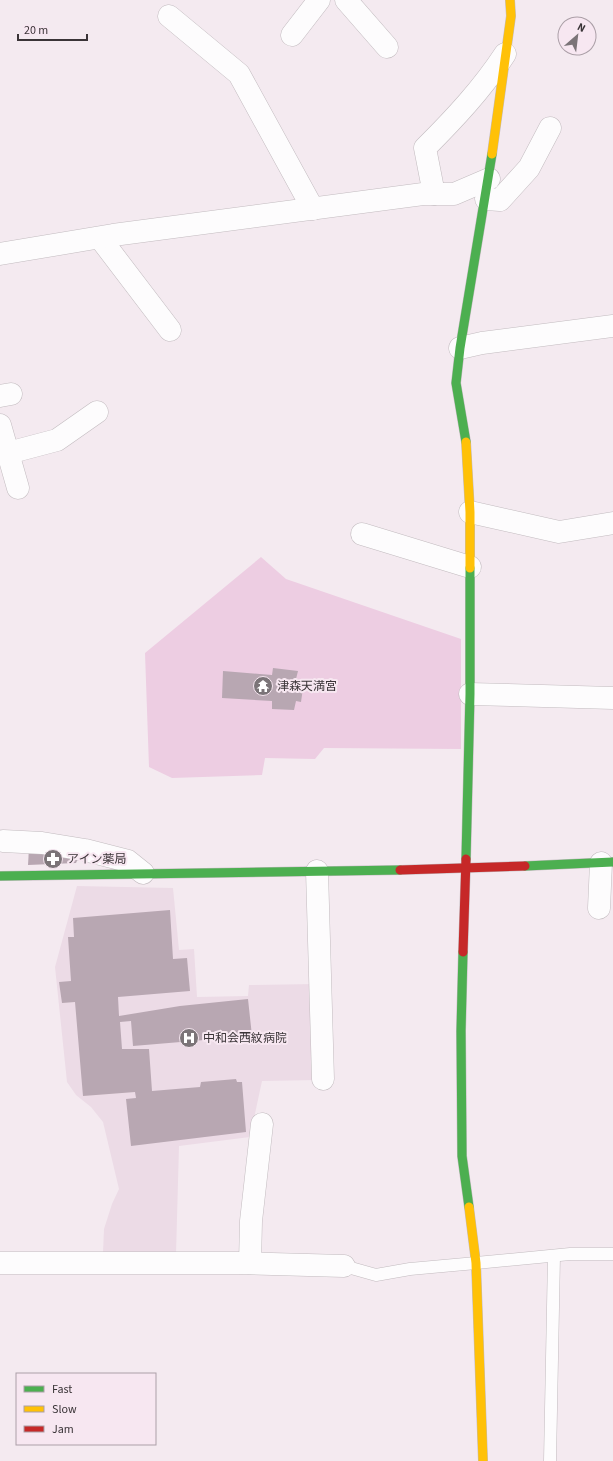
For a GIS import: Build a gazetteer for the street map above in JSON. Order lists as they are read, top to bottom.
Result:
{
  "places": {
    "temple": ["津森天満宮"],
    "pharmacy": ["アイン薬局"],
    "hospital": ["中和会西紋病院"]
  },
  "legend": ["Fast", "Slow", "Jam"],
  "scale_bar": "20 m",
  "north": "top right"
}
